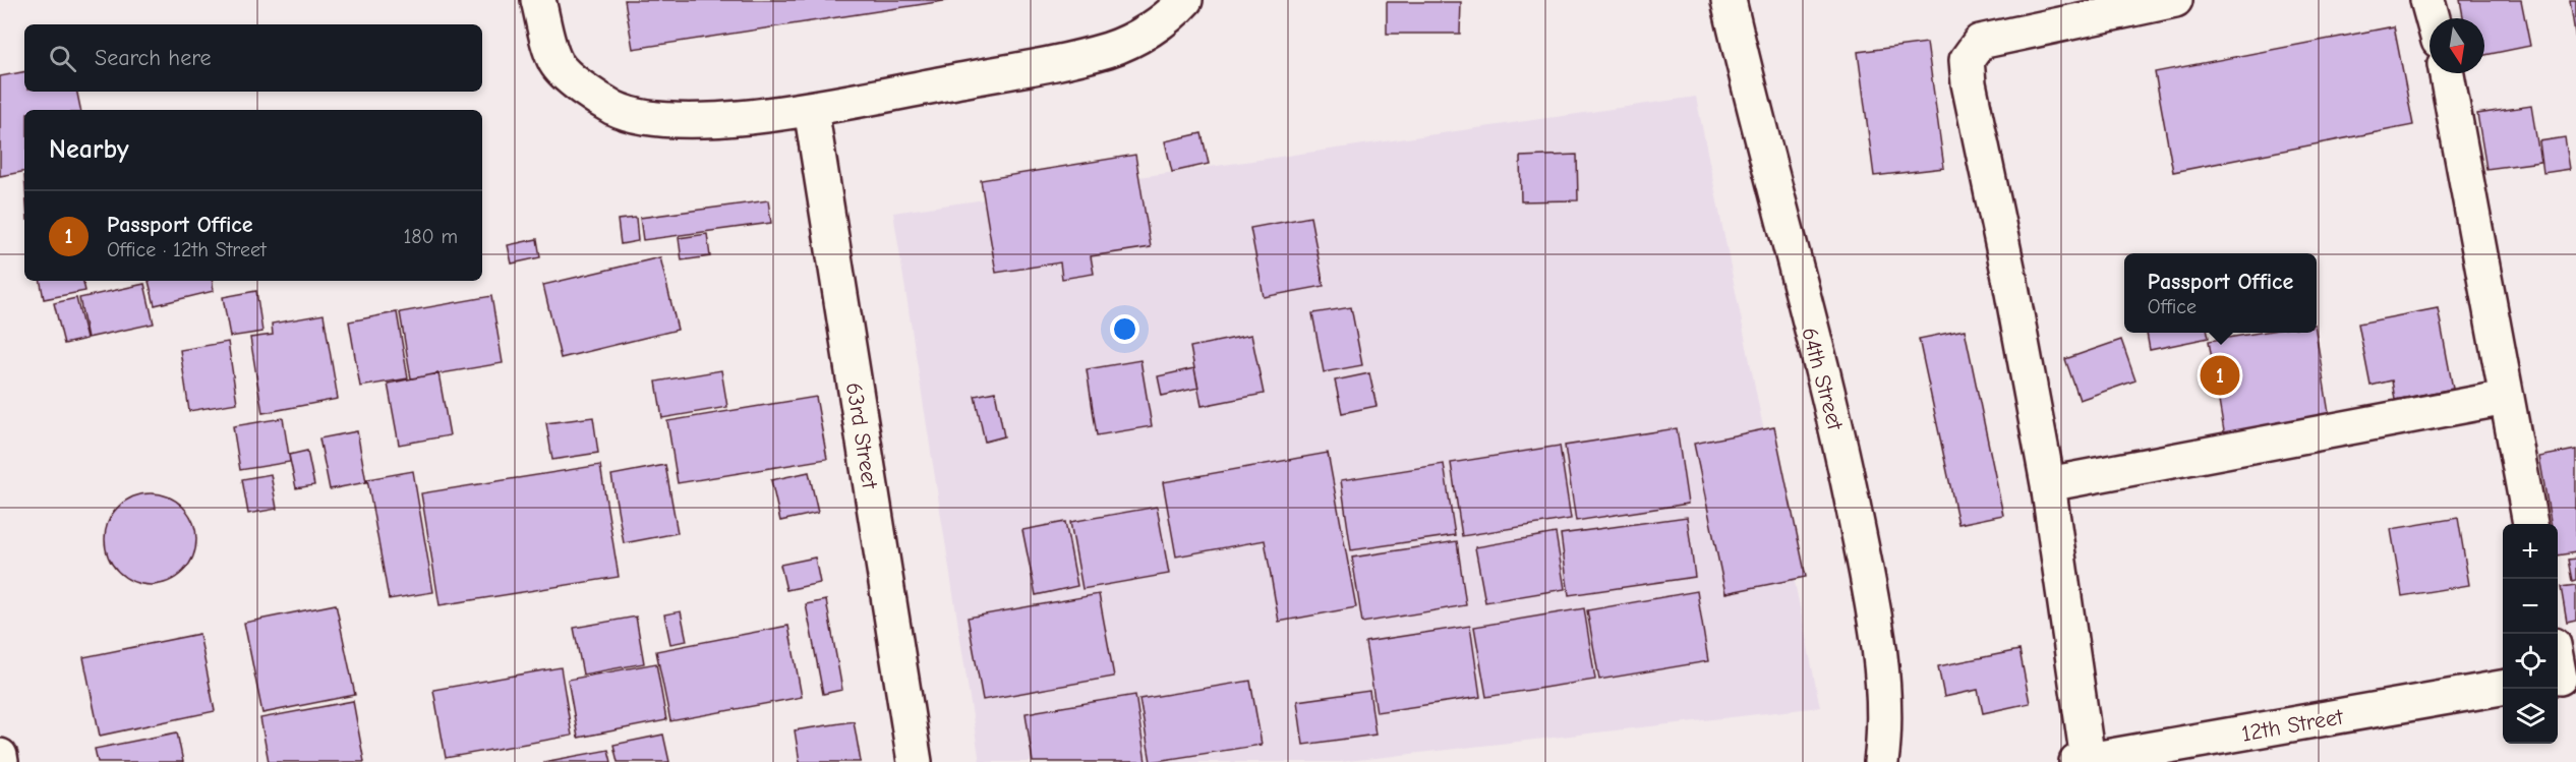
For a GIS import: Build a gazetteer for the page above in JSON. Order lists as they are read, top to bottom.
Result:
{
  "streets": {
    "street": ["64th Street", "63rd Street", "12th Street"]
  },
  "north": "bottom",
  "page": {
    "search": "Search here",
    "heading": "Nearby",
    "list": [
      {
        "mark": "1",
        "name": "Passport Office",
        "note": "Office · 12th Street",
        "value": "180 m"
      }
    ],
    "popup": ["Passport Office", "Office"],
    "pins": "1",
    "map_buttons": ["+", "−"]
  }
}
